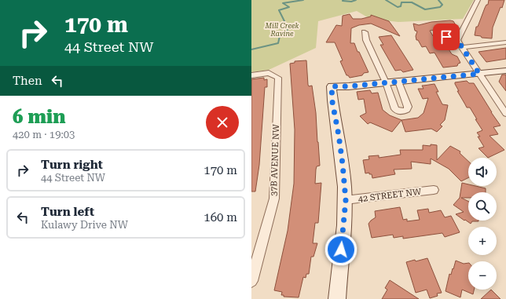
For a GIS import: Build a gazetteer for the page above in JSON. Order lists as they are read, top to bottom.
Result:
{
  "streets": {
    "street": ["37B AVENUE NW", "42 STREET NW"]
  },
  "parks": ["Mill Creek Ravine"],
  "page": {
    "turn": ["170 m", "44 Street NW"],
    "then": "Then",
    "heading": ["6 min", "420 m · 19:03"],
    "list": [
      {
        "name": "Turn right",
        "note": "44 Street NW",
        "value": "170 m"
      },
      {
        "name": "Turn left",
        "note": "Kulawy Drive NW",
        "value": "160 m"
      }
    ],
    "map_buttons": ["+", "−"]
  }
}
